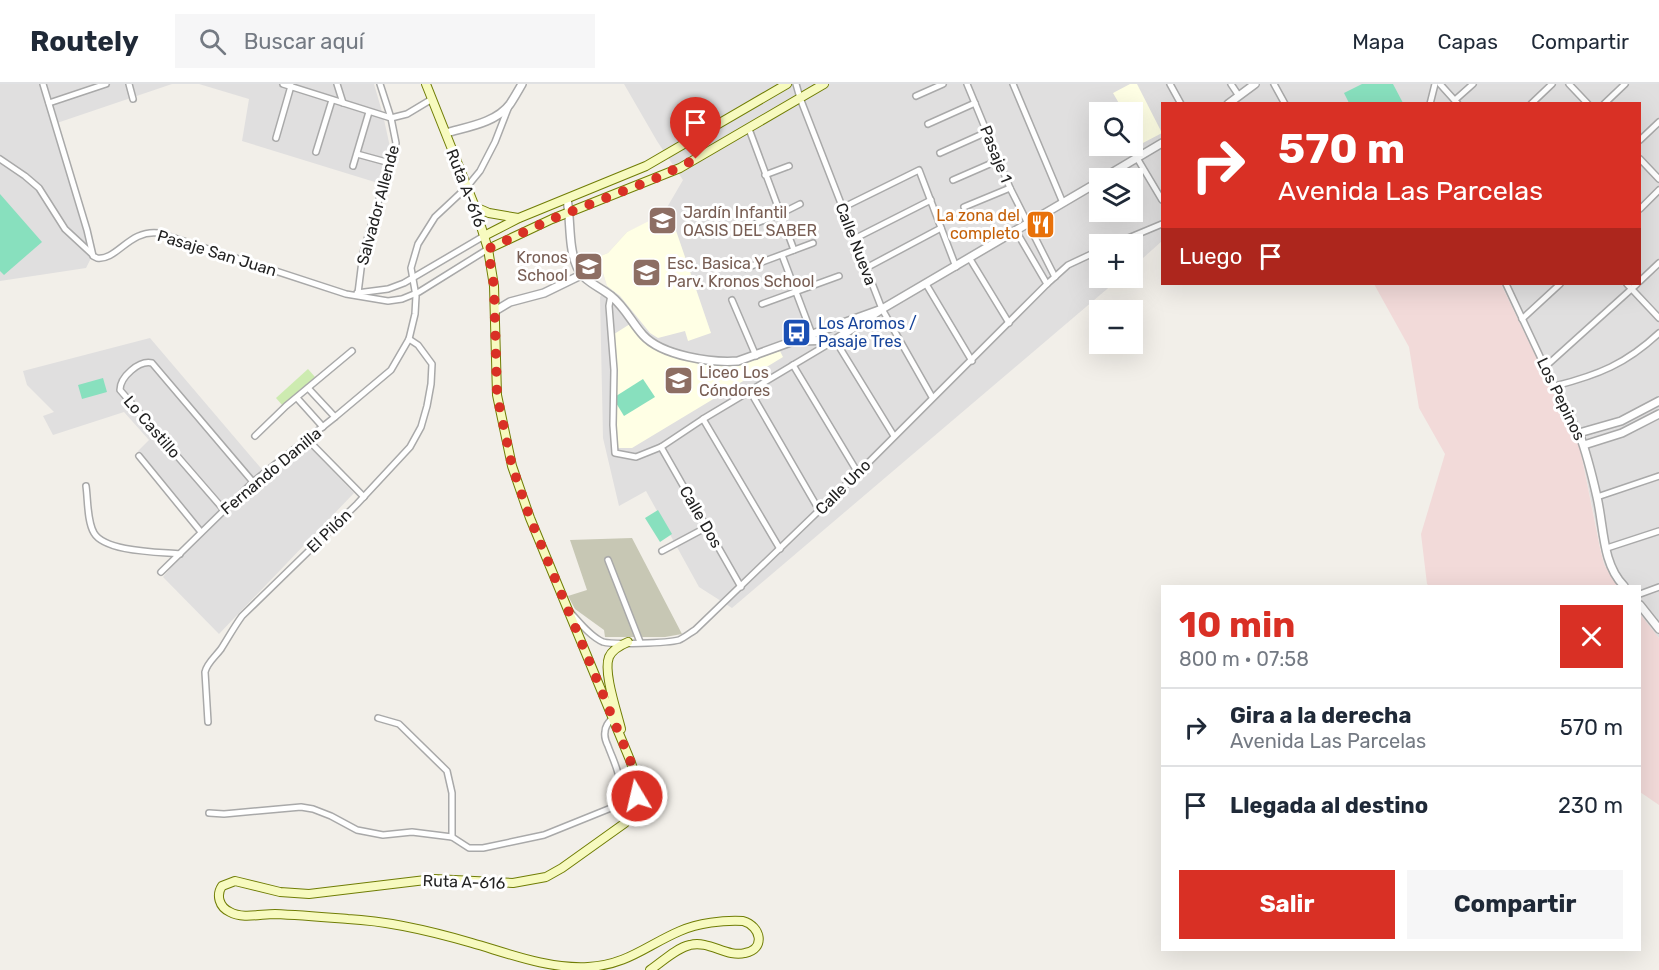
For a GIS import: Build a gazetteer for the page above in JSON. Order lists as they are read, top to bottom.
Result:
{
  "streets": {
    "main road": ["Ruta A-616"],
    "street": [
      "Pasaje 1",
      "Salvador Allende",
      "Calle Nueva",
      "Pasaje San Juan",
      "Los Pepinos",
      "Lo Castillo",
      "Fernando Danilla",
      "Calle Uno",
      "Calle Dos",
      "El Pilón"
    ]
  },
  "crossings": [
    ["Pasaje 1", "Calle Uno"],
    ["Ruta A-616", "Pasaje San Juan"],
    ["Ruta A-616", "Calle Uno"],
    ["Salvador Allende", "Pasaje San Juan"],
    ["Calle Nueva", "Calle Uno"],
    ["Lo Castillo", "Fernando Danilla"],
    ["Fernando Danilla", "El Pilón"],
    ["Calle Uno", "Calle Dos"]
  ],
  "places": {
    "school or university": [
      "Jardín Infantil OASIS DEL SABER",
      "Kronos School",
      "Esc. Basica Y Parv. Kronos School",
      "Liceo Los Cóndores"
    ],
    "restaurant": ["La zona del completo"],
    "bus stop": ["Los Aromos / Pasaje Tres"]
  },
  "page": {
    "header": "Routely",
    "search": "Buscar aquí",
    "nav": ["Mapa", "Capas", "Compartir"],
    "map_buttons": ["+", "−"],
    "turn": ["570 m", "Avenida Las Parcelas"],
    "then": "Luego",
    "heading": ["10 min", "800 m · 07:58"],
    "list": [
      {
        "name": "Gira a la derecha",
        "note": "Avenida Las Parcelas",
        "value": "570 m"
      },
      {
        "name": "Llegada al destino",
        "value": "230 m"
      }
    ],
    "buttons": ["Salir", "Compartir"]
  }
}
